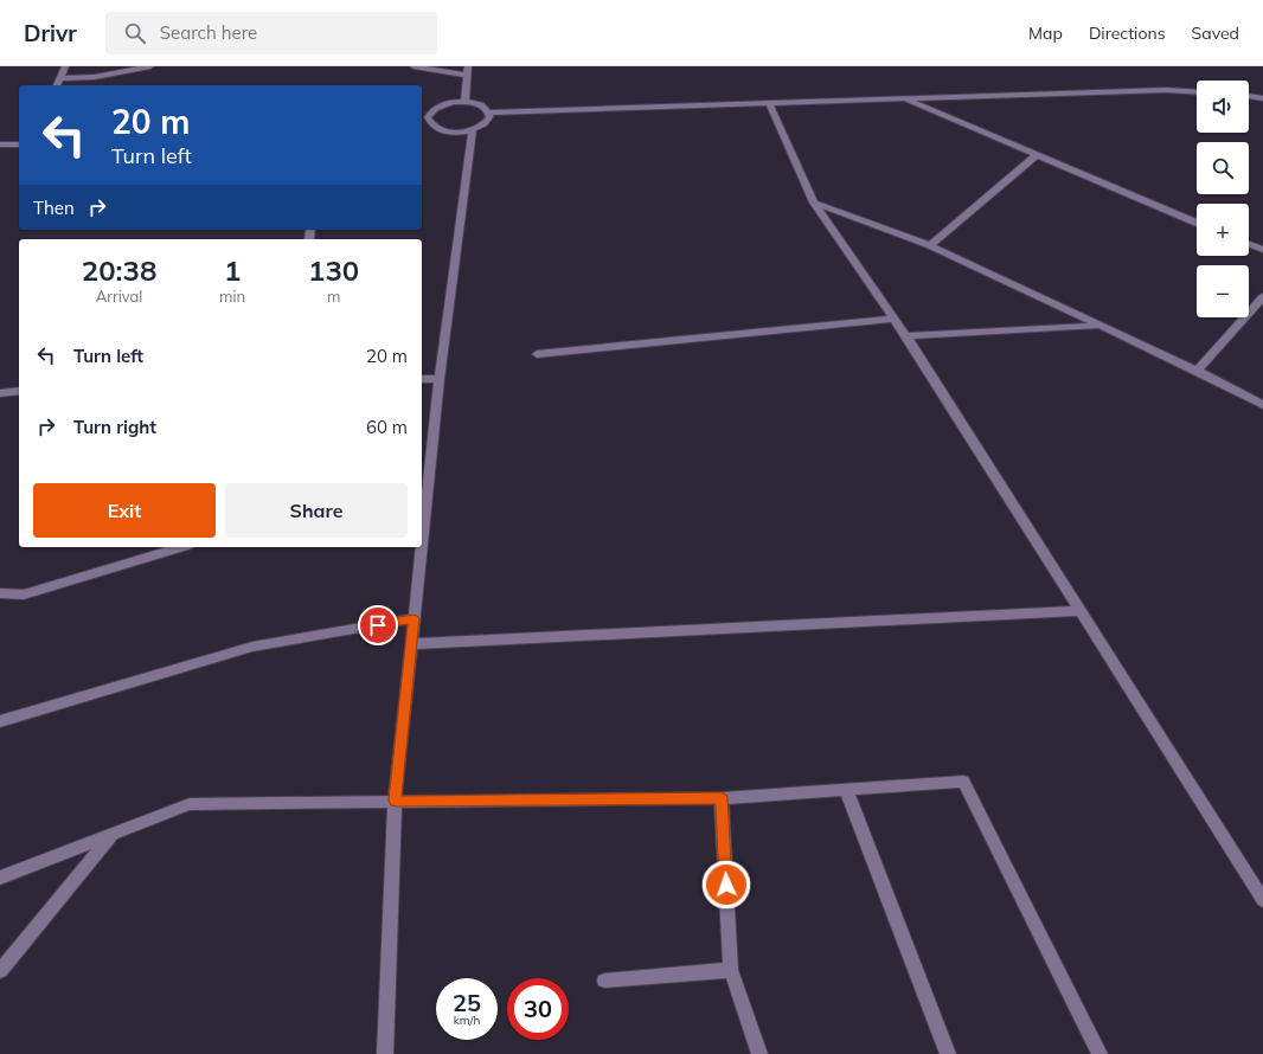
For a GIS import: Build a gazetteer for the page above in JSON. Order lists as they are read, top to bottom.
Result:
{
  "page": {
    "header": "Drivr",
    "search": "Search here",
    "nav": ["Map", "Directions", "Saved"],
    "map_buttons": ["+", "−"],
    "turn": ["20 m", "Turn left"],
    "then": "Then",
    "eta": [
      "20:38",
      "Arrival",
      "1",
      "min",
      "130",
      "m"
    ],
    "list": [
      {
        "name": "Turn left",
        "value": "20 m"
      },
      {
        "name": "Turn right",
        "value": "60 m"
      }
    ],
    "buttons": ["Exit", "Share"],
    "speed": "25 km/h",
    "limit": "30"
  }
}
